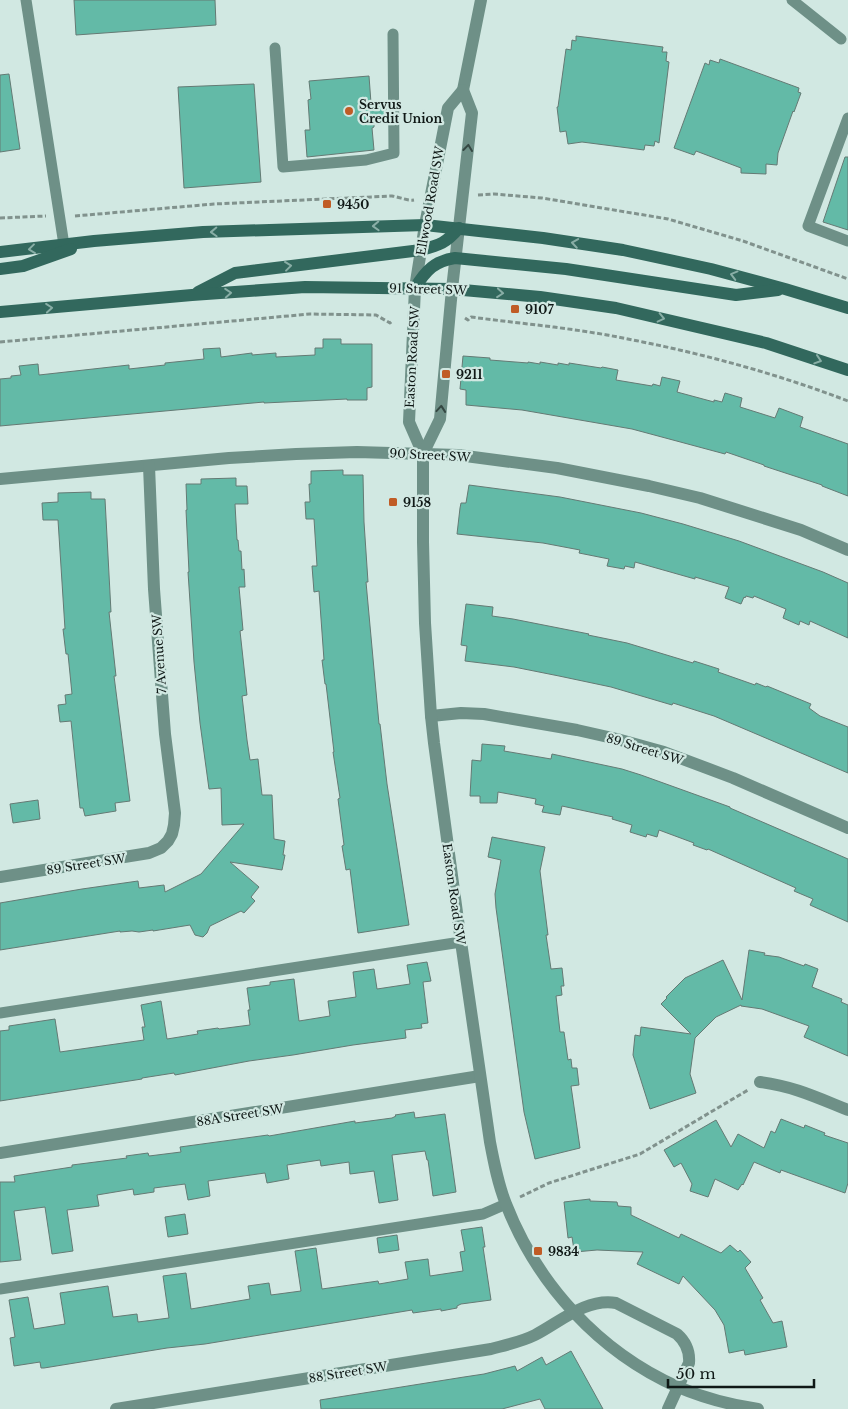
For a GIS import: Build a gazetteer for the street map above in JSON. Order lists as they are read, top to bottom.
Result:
{
  "streets": {
    "main road": ["91 Street SW"],
    "street": [
      "Ellwood Road SW",
      "Easton Road SW",
      "90 Street SW",
      "7 Avenue SW",
      "89 Street SW",
      "88A Street SW",
      "88 Street SW"
    ]
  },
  "crossings": [
    ["Ellwood Road SW", "91 Street SW"],
    ["Ellwood Road SW", "Easton Road SW"],
    ["91 Street SW", "Easton Road SW"],
    ["Easton Road SW", "90 Street SW"],
    ["Easton Road SW", "89 Street SW"],
    ["Easton Road SW", "88A Street SW"],
    ["Easton Road SW", "88 Street SW"],
    ["90 Street SW", "7 Avenue SW"],
    ["7 Avenue SW", "89 Street SW"]
  ],
  "places": {
    "other": ["Servus Credit Union"],
    "transit": [
      "9450",
      "9107",
      "9211",
      "9158",
      "9834"
    ]
  },
  "scale_bar": "50 m"
}
